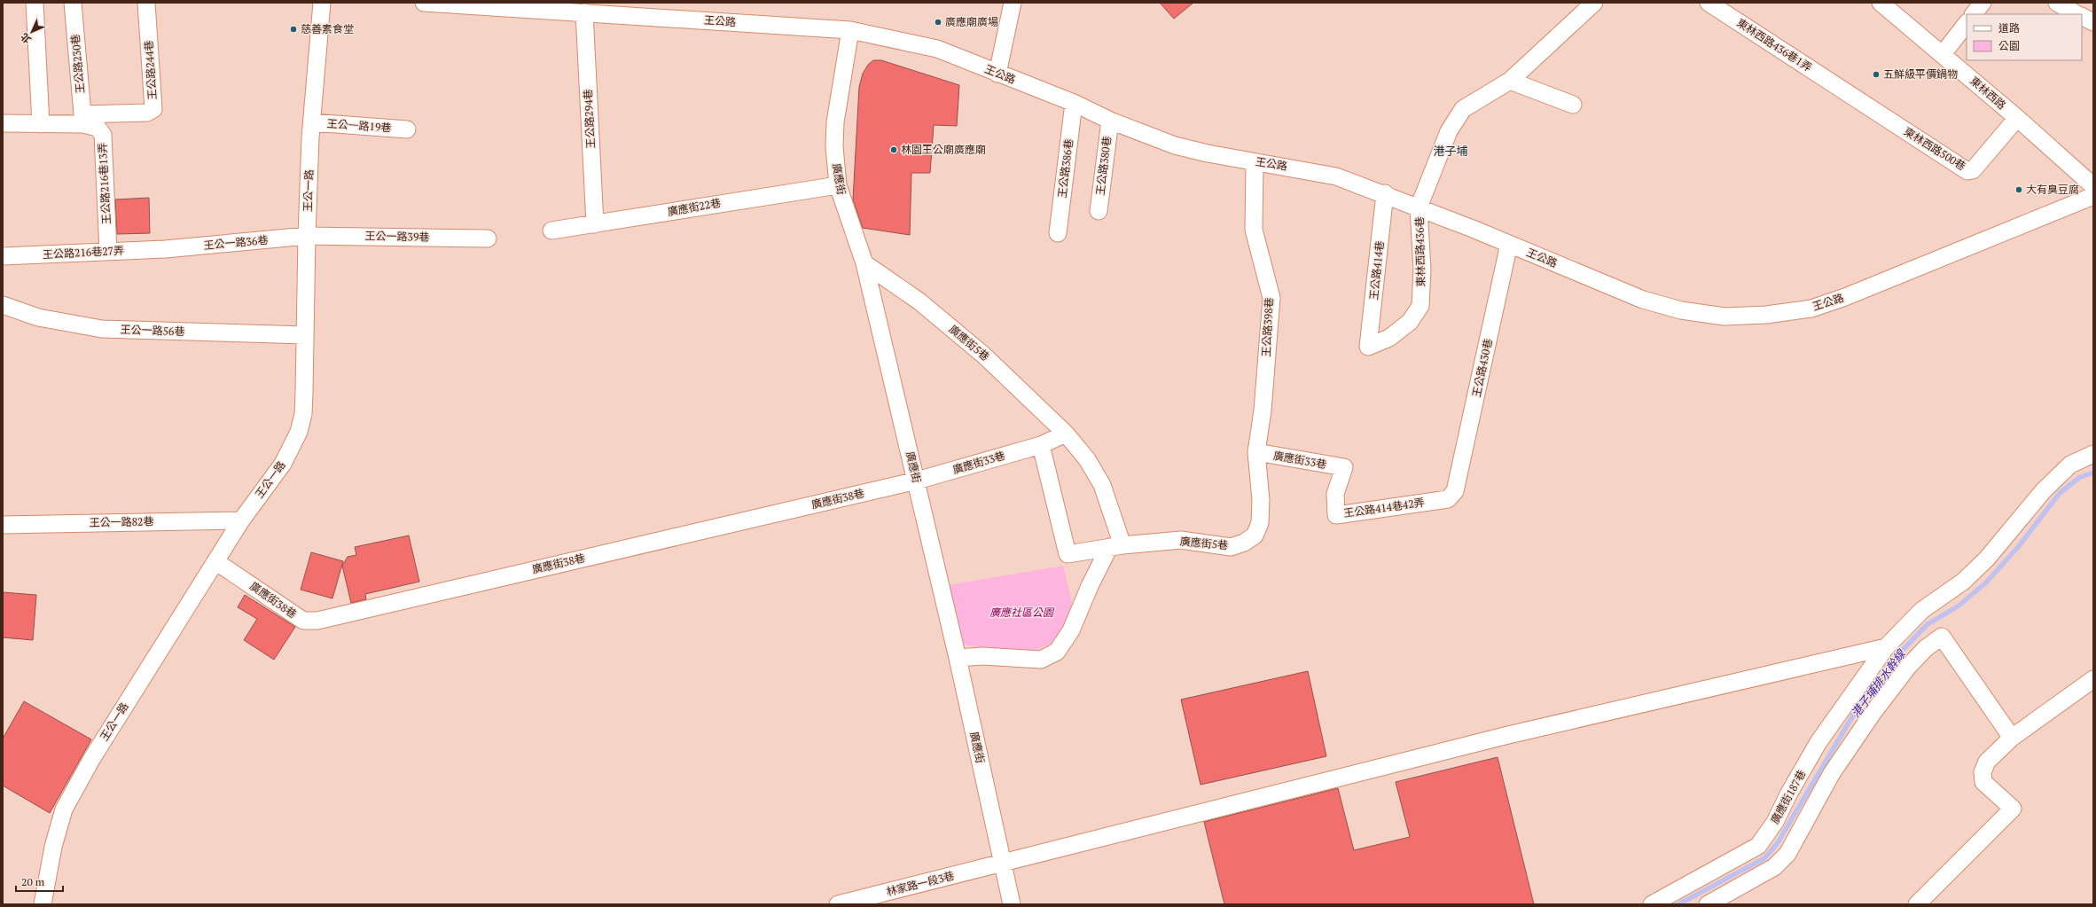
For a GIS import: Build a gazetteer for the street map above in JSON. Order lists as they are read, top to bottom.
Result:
{
  "streets": {
    "street": [
      "王公路",
      "東林西路436巷1弄",
      "王公路230巷",
      "王公路244巷",
      "東林西路",
      "王公路294巷",
      "王公一路19巷",
      "東林西路500巷",
      "王公路380巷",
      "王公路386巷",
      "廣應街",
      "王公路216巷13弄",
      "王公一路",
      "廣應街22巷",
      "王公一路39巷",
      "王公一路36巷",
      "東林西路436巷",
      "王公路216巷27弄",
      "王公路414巷",
      "王公路398巷",
      "王公一路56巷",
      "廣應街5巷",
      "王公路430巷",
      "廣應街33巷",
      "廣應街38巷",
      "王公路414巷42弄",
      "王公一路82巷",
      "廣應街187巷",
      "林家路一段3巷"
    ]
  },
  "crossings": [
    ["王公路", "王公路294巷"],
    ["王公路", "王公路380巷"],
    ["王公路", "王公路386巷"],
    ["王公路", "廣應街"],
    ["王公路", "東林西路436巷"],
    ["王公路", "王公路414巷"],
    ["王公路", "王公路398巷"],
    ["王公路", "王公路430巷"],
    ["東林西路436巷1弄", "東林西路500巷"],
    ["王公路230巷", "王公路244巷"],
    ["王公路230巷", "王公路216巷13弄"],
    ["王公路244巷", "王公路216巷13弄"],
    ["東林西路", "東林西路500巷"],
    ["王公路294巷", "廣應街22巷"],
    ["王公一路19巷", "王公一路"],
    ["廣應街", "廣應街22巷"],
    ["廣應街", "廣應街5巷"],
    ["廣應街", "廣應街33巷"],
    ["廣應街", "廣應街38巷"],
    ["廣應街", "林家路一段3巷"],
    ["王公路216巷13弄", "王公路216巷27弄"],
    ["王公一路", "王公一路39巷"],
    ["王公一路", "王公一路36巷"],
    ["王公一路", "王公一路56巷"],
    ["王公一路", "廣應街38巷"],
    ["王公一路", "王公一路82巷"],
    ["王公一路39巷", "王公一路36巷"],
    ["王公一路36巷", "王公路216巷27弄"],
    ["東林西路436巷", "王公路414巷"],
    ["王公路398巷", "廣應街5巷"],
    ["王公路398巷", "廣應街33巷"],
    ["廣應街5巷", "廣應街33巷"],
    ["王公路430巷", "王公路414巷42弄"],
    ["廣應街33巷", "廣應街38巷"],
    ["廣應街33巷", "王公路414巷42弄"],
    ["廣應街187巷", "林家路一段3巷"]
  ],
  "districts": ["港子埔"],
  "water": ["港子埔排水幹線"],
  "parks": ["廣應社區公園"],
  "places": [
    "廣應廟廣場",
    "慈善素食堂",
    "五鮮級平價鍋物",
    "林園王公廟廣應廟",
    "大有臭豆腐"
  ],
  "legend": ["道路", "公園"],
  "scale_bar": "20 m",
  "north": "bottom left"
}
